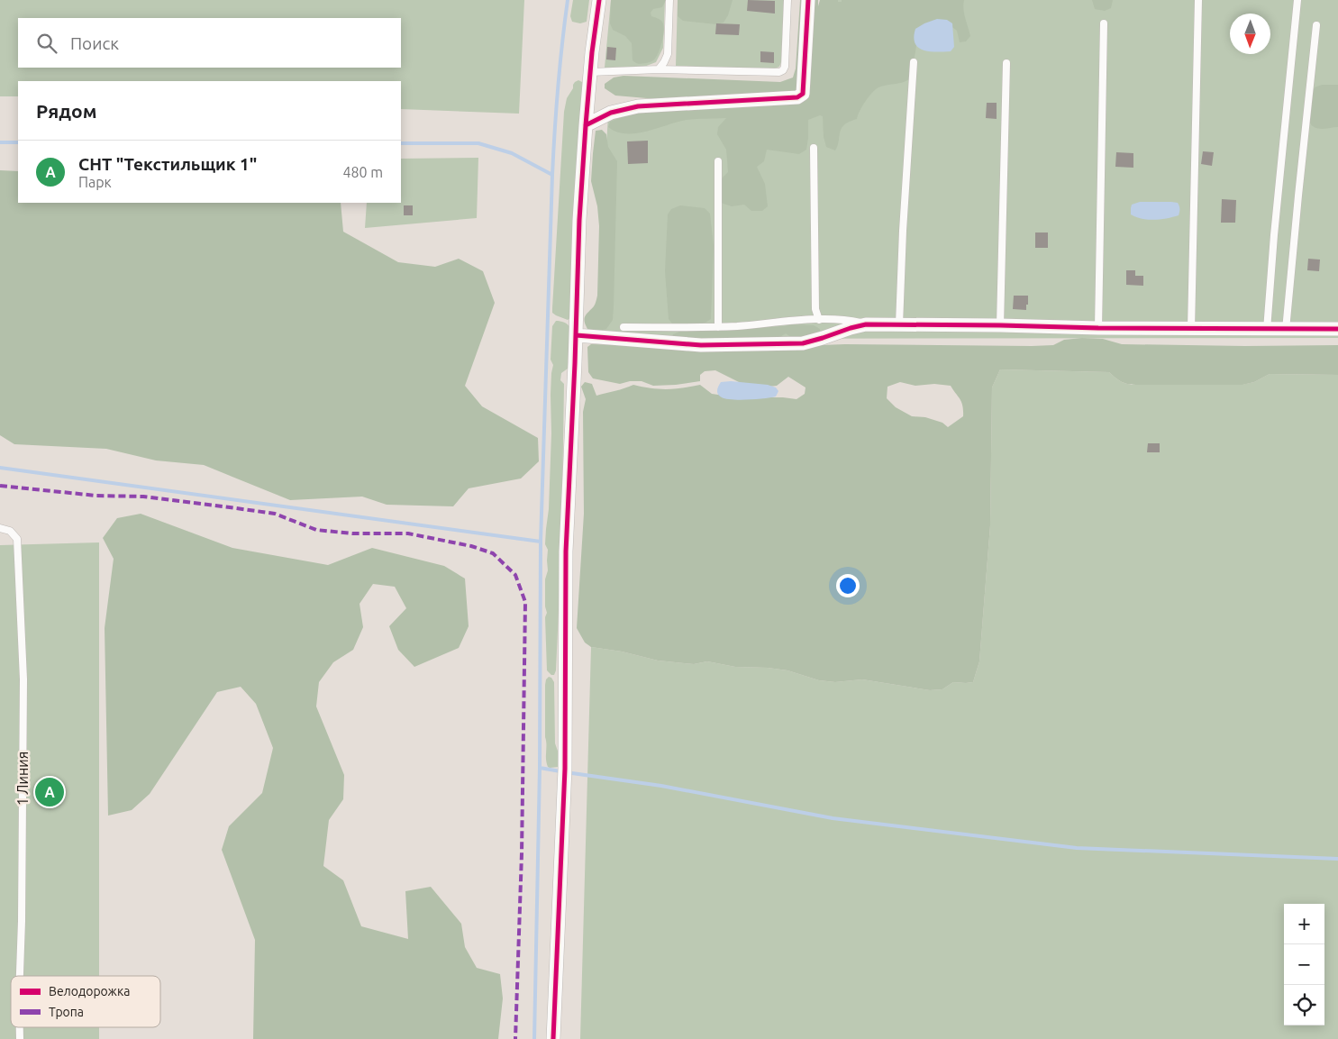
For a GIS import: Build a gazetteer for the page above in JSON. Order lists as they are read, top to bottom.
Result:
{
  "streets": {
    "lane": ["1 Линия"]
  },
  "legend": ["Велодорожка", "Тропа"],
  "north": "bottom",
  "page": {
    "search": "Поиск",
    "heading": "Рядом",
    "list": [
      {
        "mark": "A",
        "name": "СНТ \"Текстильщик 1\"",
        "note": "Парк",
        "value": "480 m"
      }
    ],
    "pins": "A",
    "map_buttons": ["+", "−"]
  }
}
